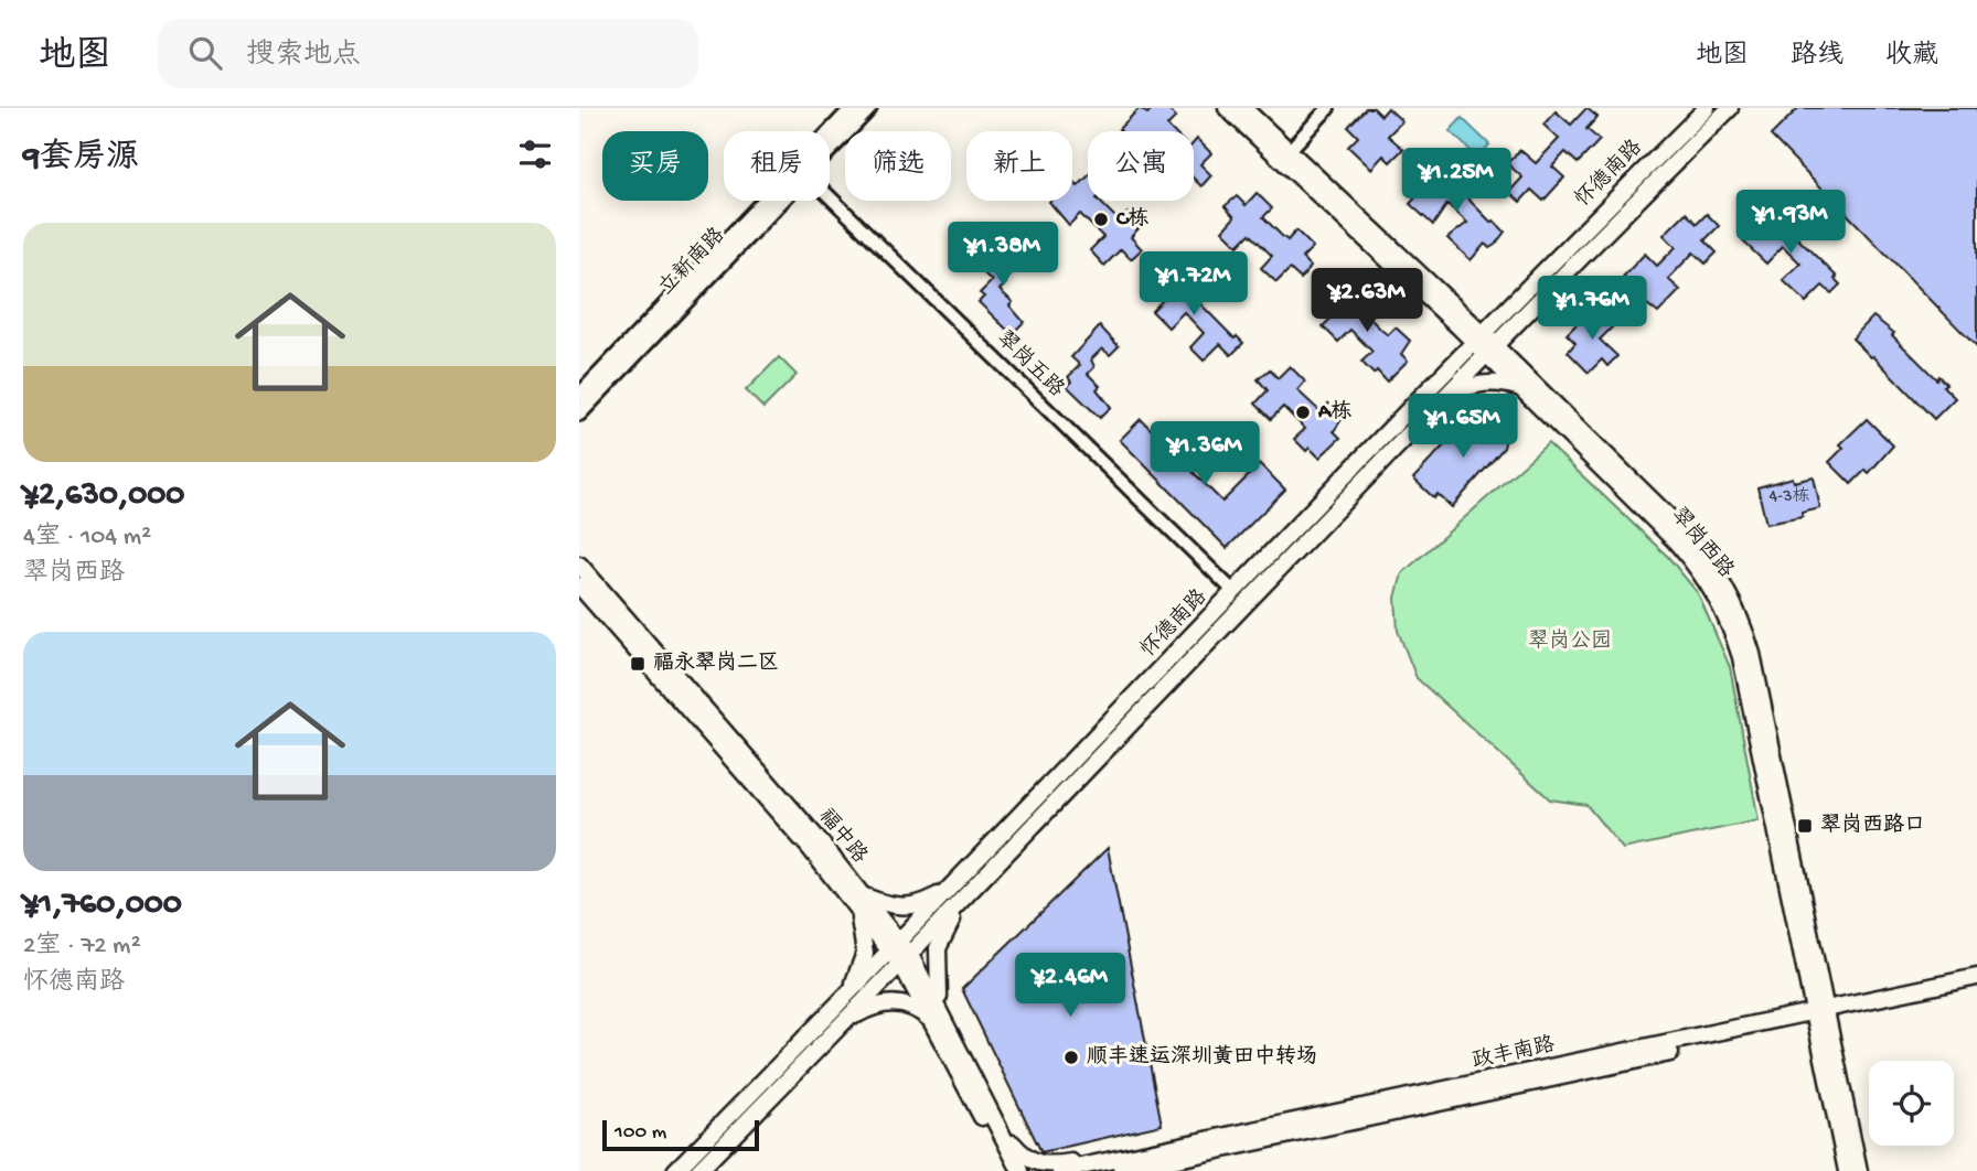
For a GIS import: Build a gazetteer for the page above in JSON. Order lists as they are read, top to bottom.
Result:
{
  "streets": {
    "main road": [
      "怀德南路",
      "翠岗西路",
      "福中路",
      "政丰南路"
    ],
    "street": ["立新南路", "翠岗五路"]
  },
  "crossings": [
    ["怀德南路", "翠岗五路"],
    ["怀德南路", "翠岗西路"],
    ["怀德南路", "福中路"],
    ["翠岗西路", "政丰南路"]
  ],
  "parks": ["翠岗公园"],
  "places": {
    "other": ["C栋", "A栋", "顺丰速运深圳黄田中转场"],
    "transit": ["福永翠岗二区", "翠岗西路口"]
  },
  "house_numbers": ["4-3栋"],
  "scale_bar": "100 m",
  "page": {
    "header": "地图",
    "search": "搜索地点",
    "nav": ["地图", "路线", "收藏"],
    "heading": "9套房源",
    "chip": [
      "买房",
      "租房",
      "筛选",
      "新上",
      "公寓"
    ],
    "price": [
      "¥1.25M",
      "¥1.93M",
      "¥1.38M",
      "¥1.72M",
      "¥2.63M",
      "¥1.76M",
      "¥1.65M",
      "¥1.36M",
      "¥2.46M"
    ],
    "list": [
      {
        "name": "¥2,630,000",
        "note": "4室 · 104 m² · 翠岗西路"
      },
      {
        "name": "¥1,760,000",
        "note": "2室 · 72 m² · 怀德南路"
      }
    ],
    "scale": "100 m"
  }
}
